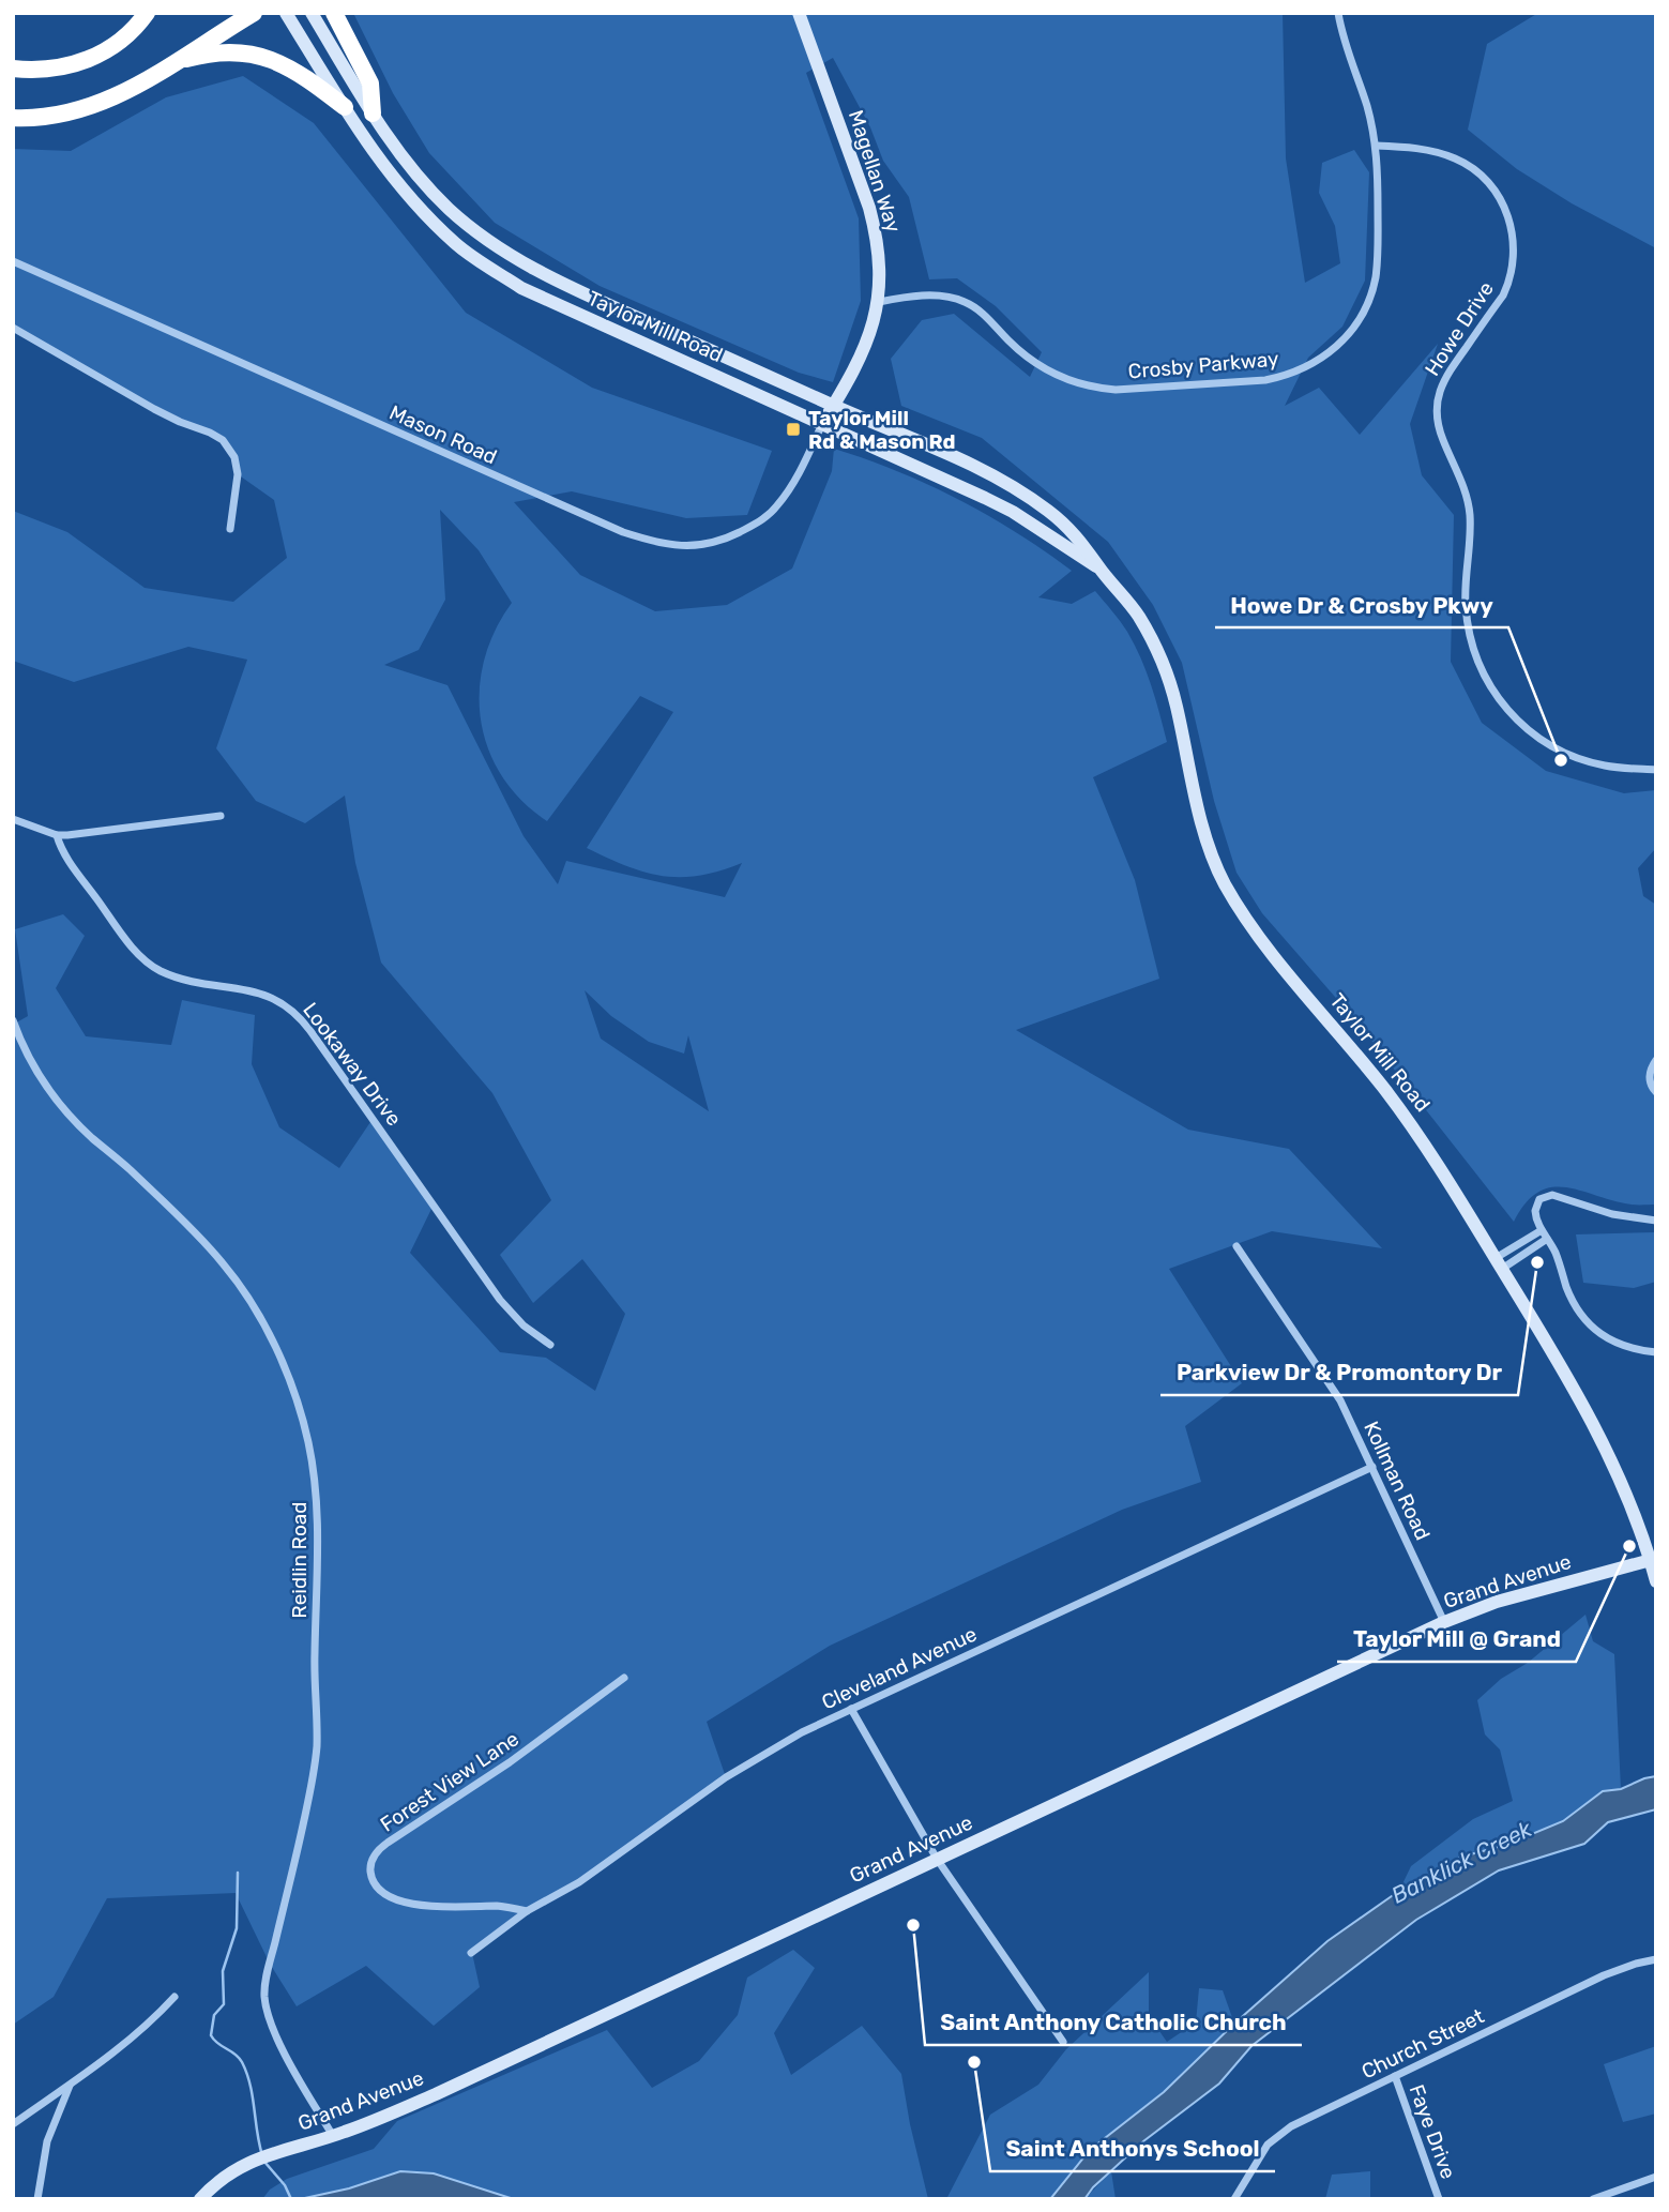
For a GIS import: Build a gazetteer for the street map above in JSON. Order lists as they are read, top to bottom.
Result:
{
  "streets": {
    "main road": ["Magellan Way", "Taylor Mill Road", "Grand Avenue"],
    "street": [
      "Howe Drive",
      "Crosby Parkway",
      "Mason Road",
      "Lookaway Drive",
      "Kollman Road",
      "Reidlin Road",
      "Cleveland Avenue",
      "Forest View Lane",
      "Church Street",
      "Faye Drive"
    ]
  },
  "crossings": [
    ["Magellan Way", "Taylor Mill Road"],
    ["Magellan Way", "Crosby Parkway"],
    ["Magellan Way", "Mason Road"],
    ["Taylor Mill Road", "Mason Road"],
    ["Taylor Mill Road", "Grand Avenue"],
    ["Howe Drive", "Crosby Parkway"],
    ["Kollman Road", "Grand Avenue"],
    ["Kollman Road", "Cleveland Avenue"],
    ["Reidlin Road", "Grand Avenue"],
    ["Cleveland Avenue", "Forest View Lane"],
    ["Church Street", "Faye Drive"]
  ],
  "water": ["Banklick Creek"],
  "places": {
    "transit": ["Taylor Mill Rd & Mason Rd"],
    "other": [
      "Howe Dr & Crosby Pkwy",
      "Parkview Dr & Promontory Dr",
      "Taylor Mill @ Grand",
      "Saint Anthony Catholic Church",
      "Saint Anthonys School"
    ]
  }
}
